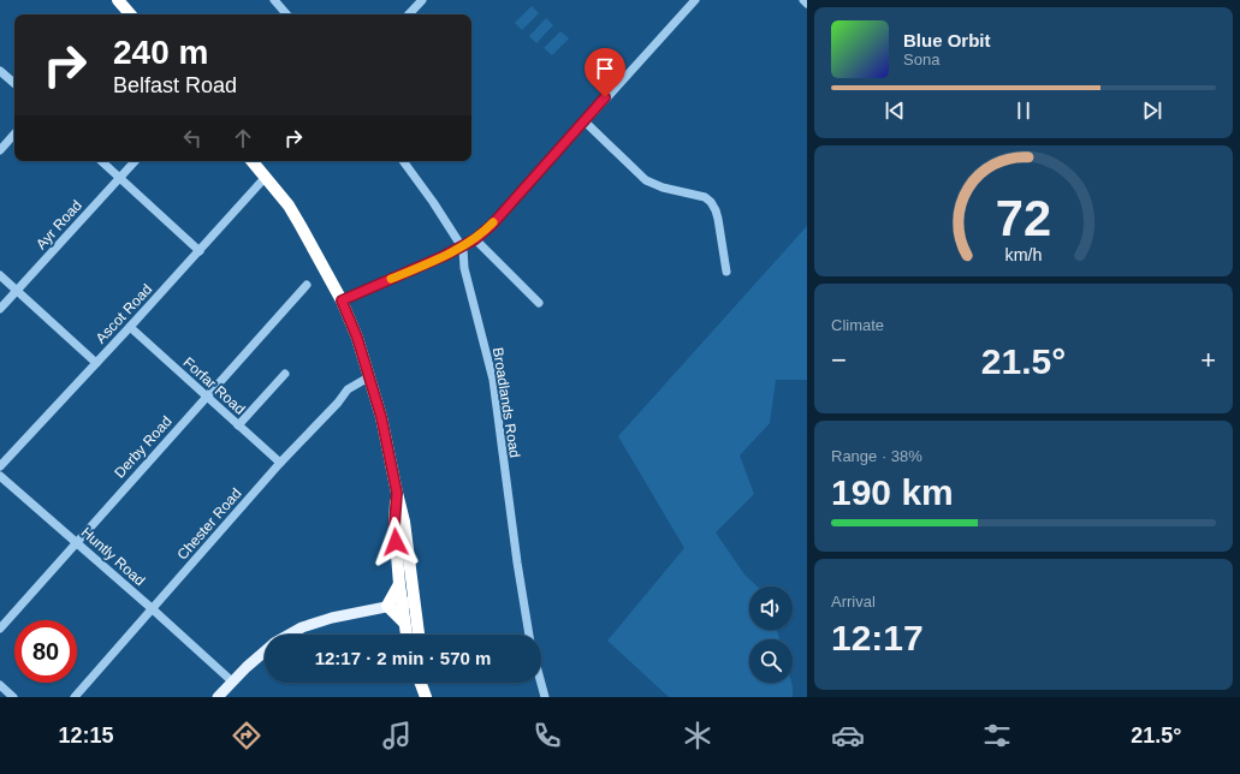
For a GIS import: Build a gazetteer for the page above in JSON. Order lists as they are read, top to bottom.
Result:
{
  "streets": {
    "street": [
      "Ayr Road",
      "Ascot Road",
      "Forfar Road",
      "Broadlands Road",
      "Derby Road",
      "Chester Road",
      "Huntly Road"
    ]
  },
  "crossings": [
    ["Ascot Road", "Forfar Road"],
    ["Forfar Road", "Derby Road"],
    ["Forfar Road", "Chester Road"],
    ["Derby Road", "Huntly Road"],
    ["Chester Road", "Huntly Road"]
  ],
  "page": {
    "turn": ["240 m", "Belfast Road"],
    "song": ["Blue Orbit", "Sona"],
    "tile": [
      "Climate",
      ["Range · 38%", "190 km"],
      ["Arrival", "12:17"]
    ],
    "heat": ["−", "21.5°", "+"],
    "limit": "80",
    "trip": "12:17 · 2 min · 570 m",
    "tabs": ["12:15", "21.5°"],
    "gauge": ["72", "km/h"]
  }
}
